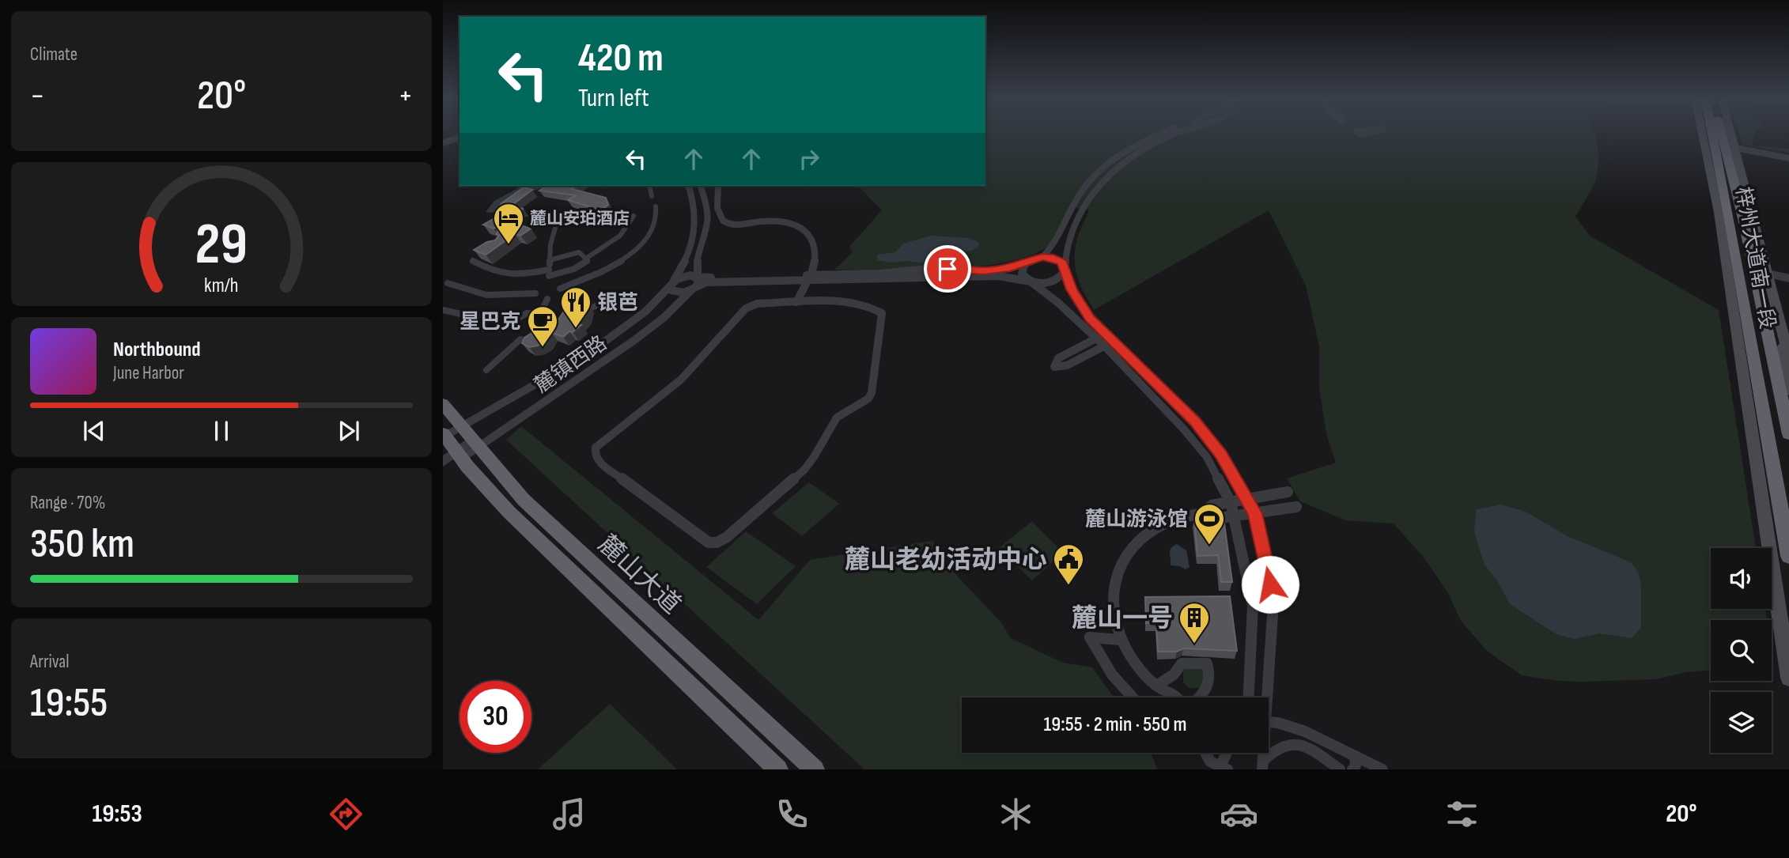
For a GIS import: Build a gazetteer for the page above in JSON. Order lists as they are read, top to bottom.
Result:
{
  "streets": {
    "highway": ["梓州大道南一段", "麓山大道"],
    "street": ["麓镇西路"]
  },
  "crossings": [
    ["麓镇西路", "麓山大道"]
  ],
  "places": {
    "hotel": ["麓山安珀酒店"],
    "restaurant": ["银芭"],
    "cafe": ["星巴克"],
    "sports": ["麓山游泳馆"],
    "public building": ["麓山老幼活动中心"],
    "building": ["麓山一号"]
  },
  "page": {
    "tile": [
      "Climate",
      ["Range · 70%", "350 km"],
      ["Arrival", "19:55"]
    ],
    "turn": ["420 m", "Turn left"],
    "heat": ["−", "20°", "+"],
    "song": ["Northbound", "June Harbor"],
    "limit": "30",
    "trip": "19:55 · 2 min · 550 m",
    "tabs": ["19:53", "20°"],
    "gauge": ["29", "km/h"]
  }
}
